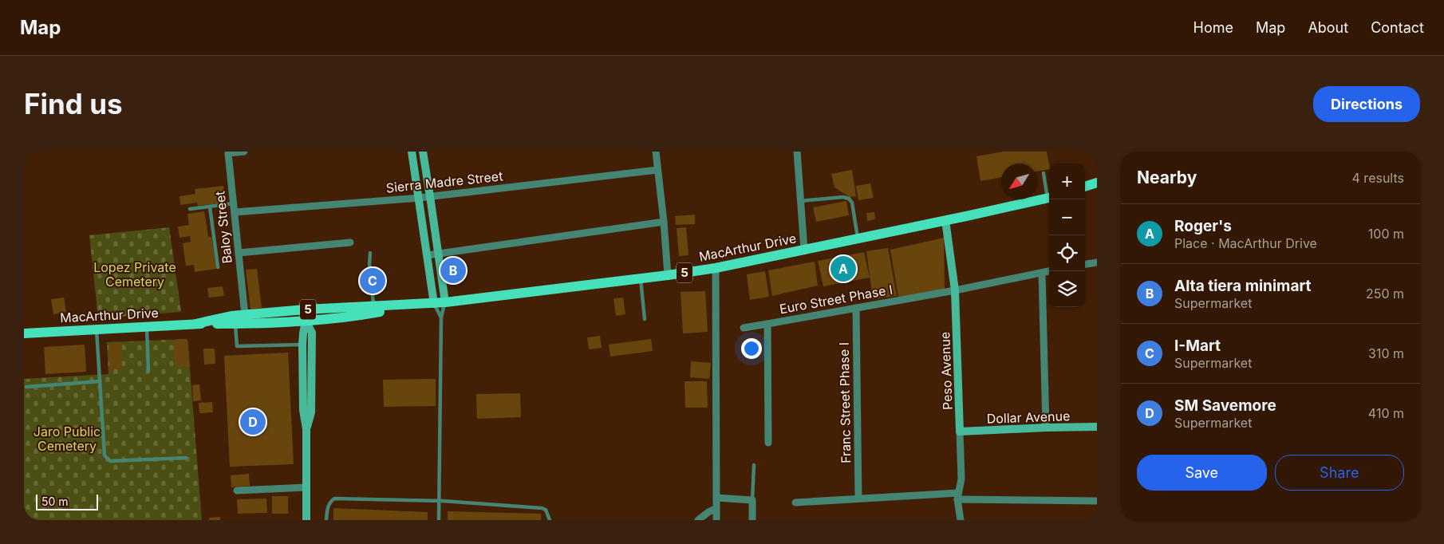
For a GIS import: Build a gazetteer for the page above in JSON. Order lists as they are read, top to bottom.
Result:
{
  "streets": {
    "main road": ["MacArthur Drive", "5"],
    "street": [
      "Sierra Madre Street",
      "Baloy Street",
      "Euro Street Phase I",
      "Peso Avenue",
      "Franc Street Phase I",
      "Dollar Avenue"
    ]
  },
  "crossings": [
    ["Sierra Madre Street", "Baloy Street"],
    ["Baloy Street", "MacArthur Drive"],
    ["MacArthur Drive", "Peso Avenue"],
    ["Euro Street Phase I", "Peso Avenue"],
    ["Euro Street Phase I", "Franc Street Phase I"],
    ["Peso Avenue", "Dollar Avenue"]
  ],
  "parks": ["Lopez Private Cemetery", "Jaro Public Cemetery"],
  "scale_bar": "50 m",
  "north": "bottom left",
  "page": {
    "header": "Map",
    "nav": [
      "Home",
      "Map",
      "About",
      "Contact"
    ],
    "buttons": [
      "Directions",
      ["Save", "Share"]
    ],
    "title": "Find us",
    "heading": ["Nearby", "4 results"],
    "map_buttons": ["+", "−"],
    "list": [
      {
        "mark": "A",
        "name": "Roger's",
        "note": "Place · MacArthur Drive",
        "value": "100 m"
      },
      {
        "mark": "B",
        "name": "Alta tiera minimart",
        "note": "Supermarket",
        "value": "250 m"
      },
      {
        "mark": "C",
        "name": "I-Mart",
        "note": "Supermarket",
        "value": "310 m"
      },
      {
        "mark": "D",
        "name": "SM Savemore",
        "note": "Supermarket",
        "value": "410 m"
      }
    ],
    "pins": [
      "A",
      "B",
      "C",
      "D"
    ],
    "scale": "50 m"
  }
}
